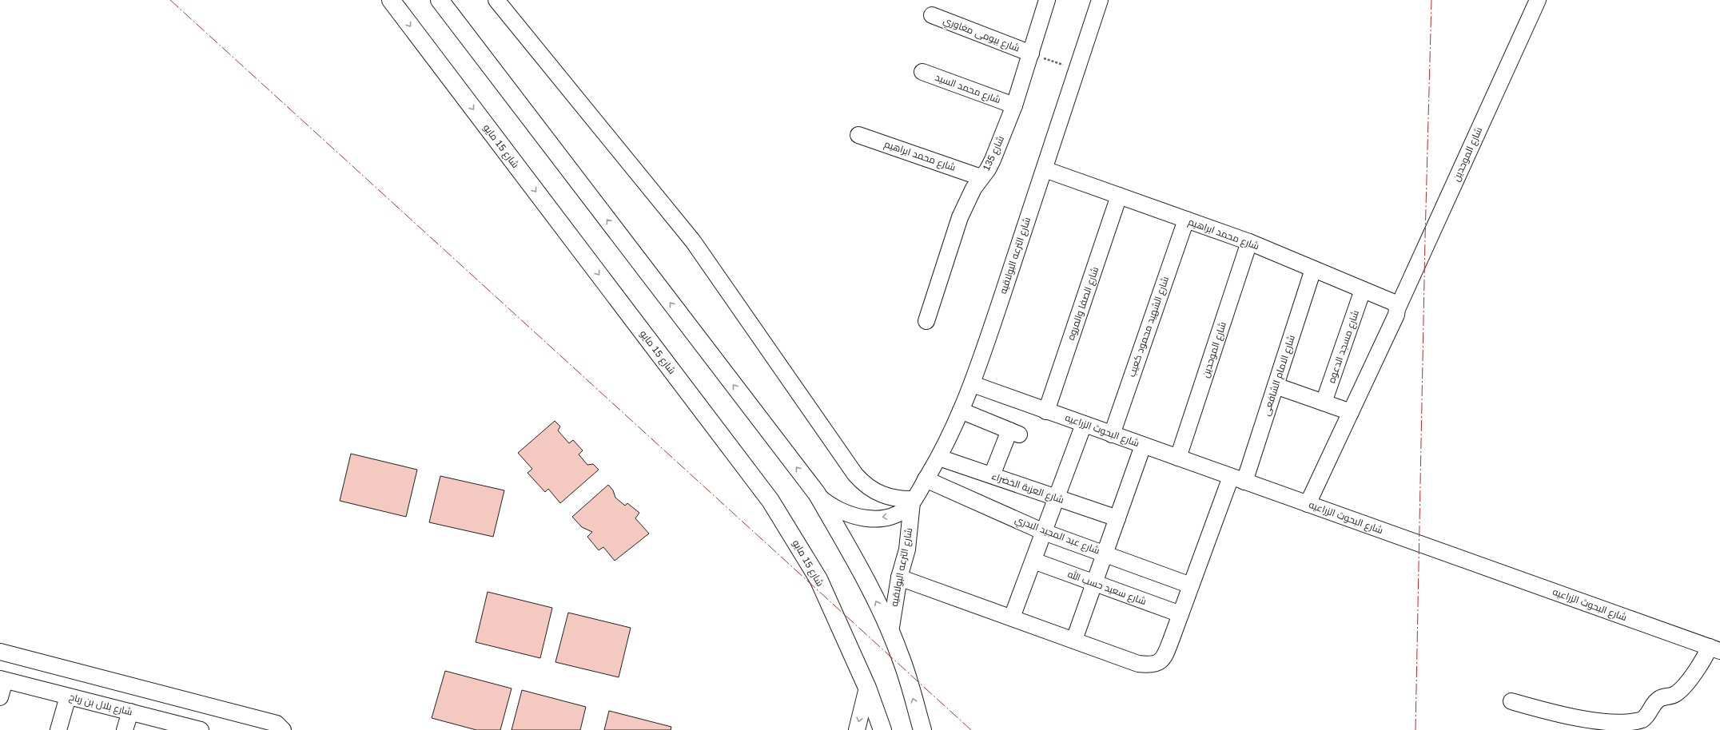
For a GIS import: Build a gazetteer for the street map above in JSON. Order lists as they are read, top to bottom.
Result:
{
  "streets": {
    "main road": ["شارع 15 مايو"],
    "street": [
      "شارع بيومى مغاوري",
      "شارع محمد السيد",
      "شارع 135",
      "شارع الموحدين",
      "شارع محمد ابراهيم",
      "شارع الترعه البولاقيه",
      "شارع الصفا والمروه",
      "شارع الشهيد محمود كعيب",
      "شارع مسجد الدعوه",
      "شارع الامام الشافعى",
      "شارع البحوث الزراعيه",
      "شارع العزبة الخضراء",
      "شارع عبد المجيد البدري",
      "شارع سعيد حسب الله",
      "شارع بلال بن رباح"
    ]
  },
  "crossings": [
    ["شارع بيومى مغاوري", "شارع 135"],
    ["شارع محمد السيد", "شارع 135"],
    ["شارع 135", "شارع محمد ابراهيم"],
    ["شارع الموحدين", "شارع محمد ابراهيم"],
    ["شارع الموحدين", "شارع البحوث الزراعيه"],
    ["شارع محمد ابراهيم", "شارع الترعه البولاقيه"],
    ["شارع محمد ابراهيم", "شارع الصفا والمروه"],
    ["شارع محمد ابراهيم", "شارع الشهيد محمود كعيب"],
    ["شارع محمد ابراهيم", "شارع مسجد الدعوه"],
    ["شارع محمد ابراهيم", "شارع الامام الشافعى"],
    ["شارع الترعه البولاقيه", "شارع الامام الشافعى"],
    ["شارع الترعه البولاقيه", "شارع البحوث الزراعيه"],
    ["شارع الترعه البولاقيه", "شارع العزبة الخضراء"],
    ["شارع الترعه البولاقيه", "شارع عبد المجيد البدري"],
    ["شارع الصفا والمروه", "شارع البحوث الزراعيه"],
    ["شارع الشهيد محمود كعيب", "شارع البحوث الزراعيه"],
    ["شارع الامام الشافعى", "شارع البحوث الزراعيه"],
    ["شارع الامام الشافعى", "شارع عبد المجيد البدري"],
    ["شارع الامام الشافعى", "شارع سعيد حسب الله"]
  ]
}
